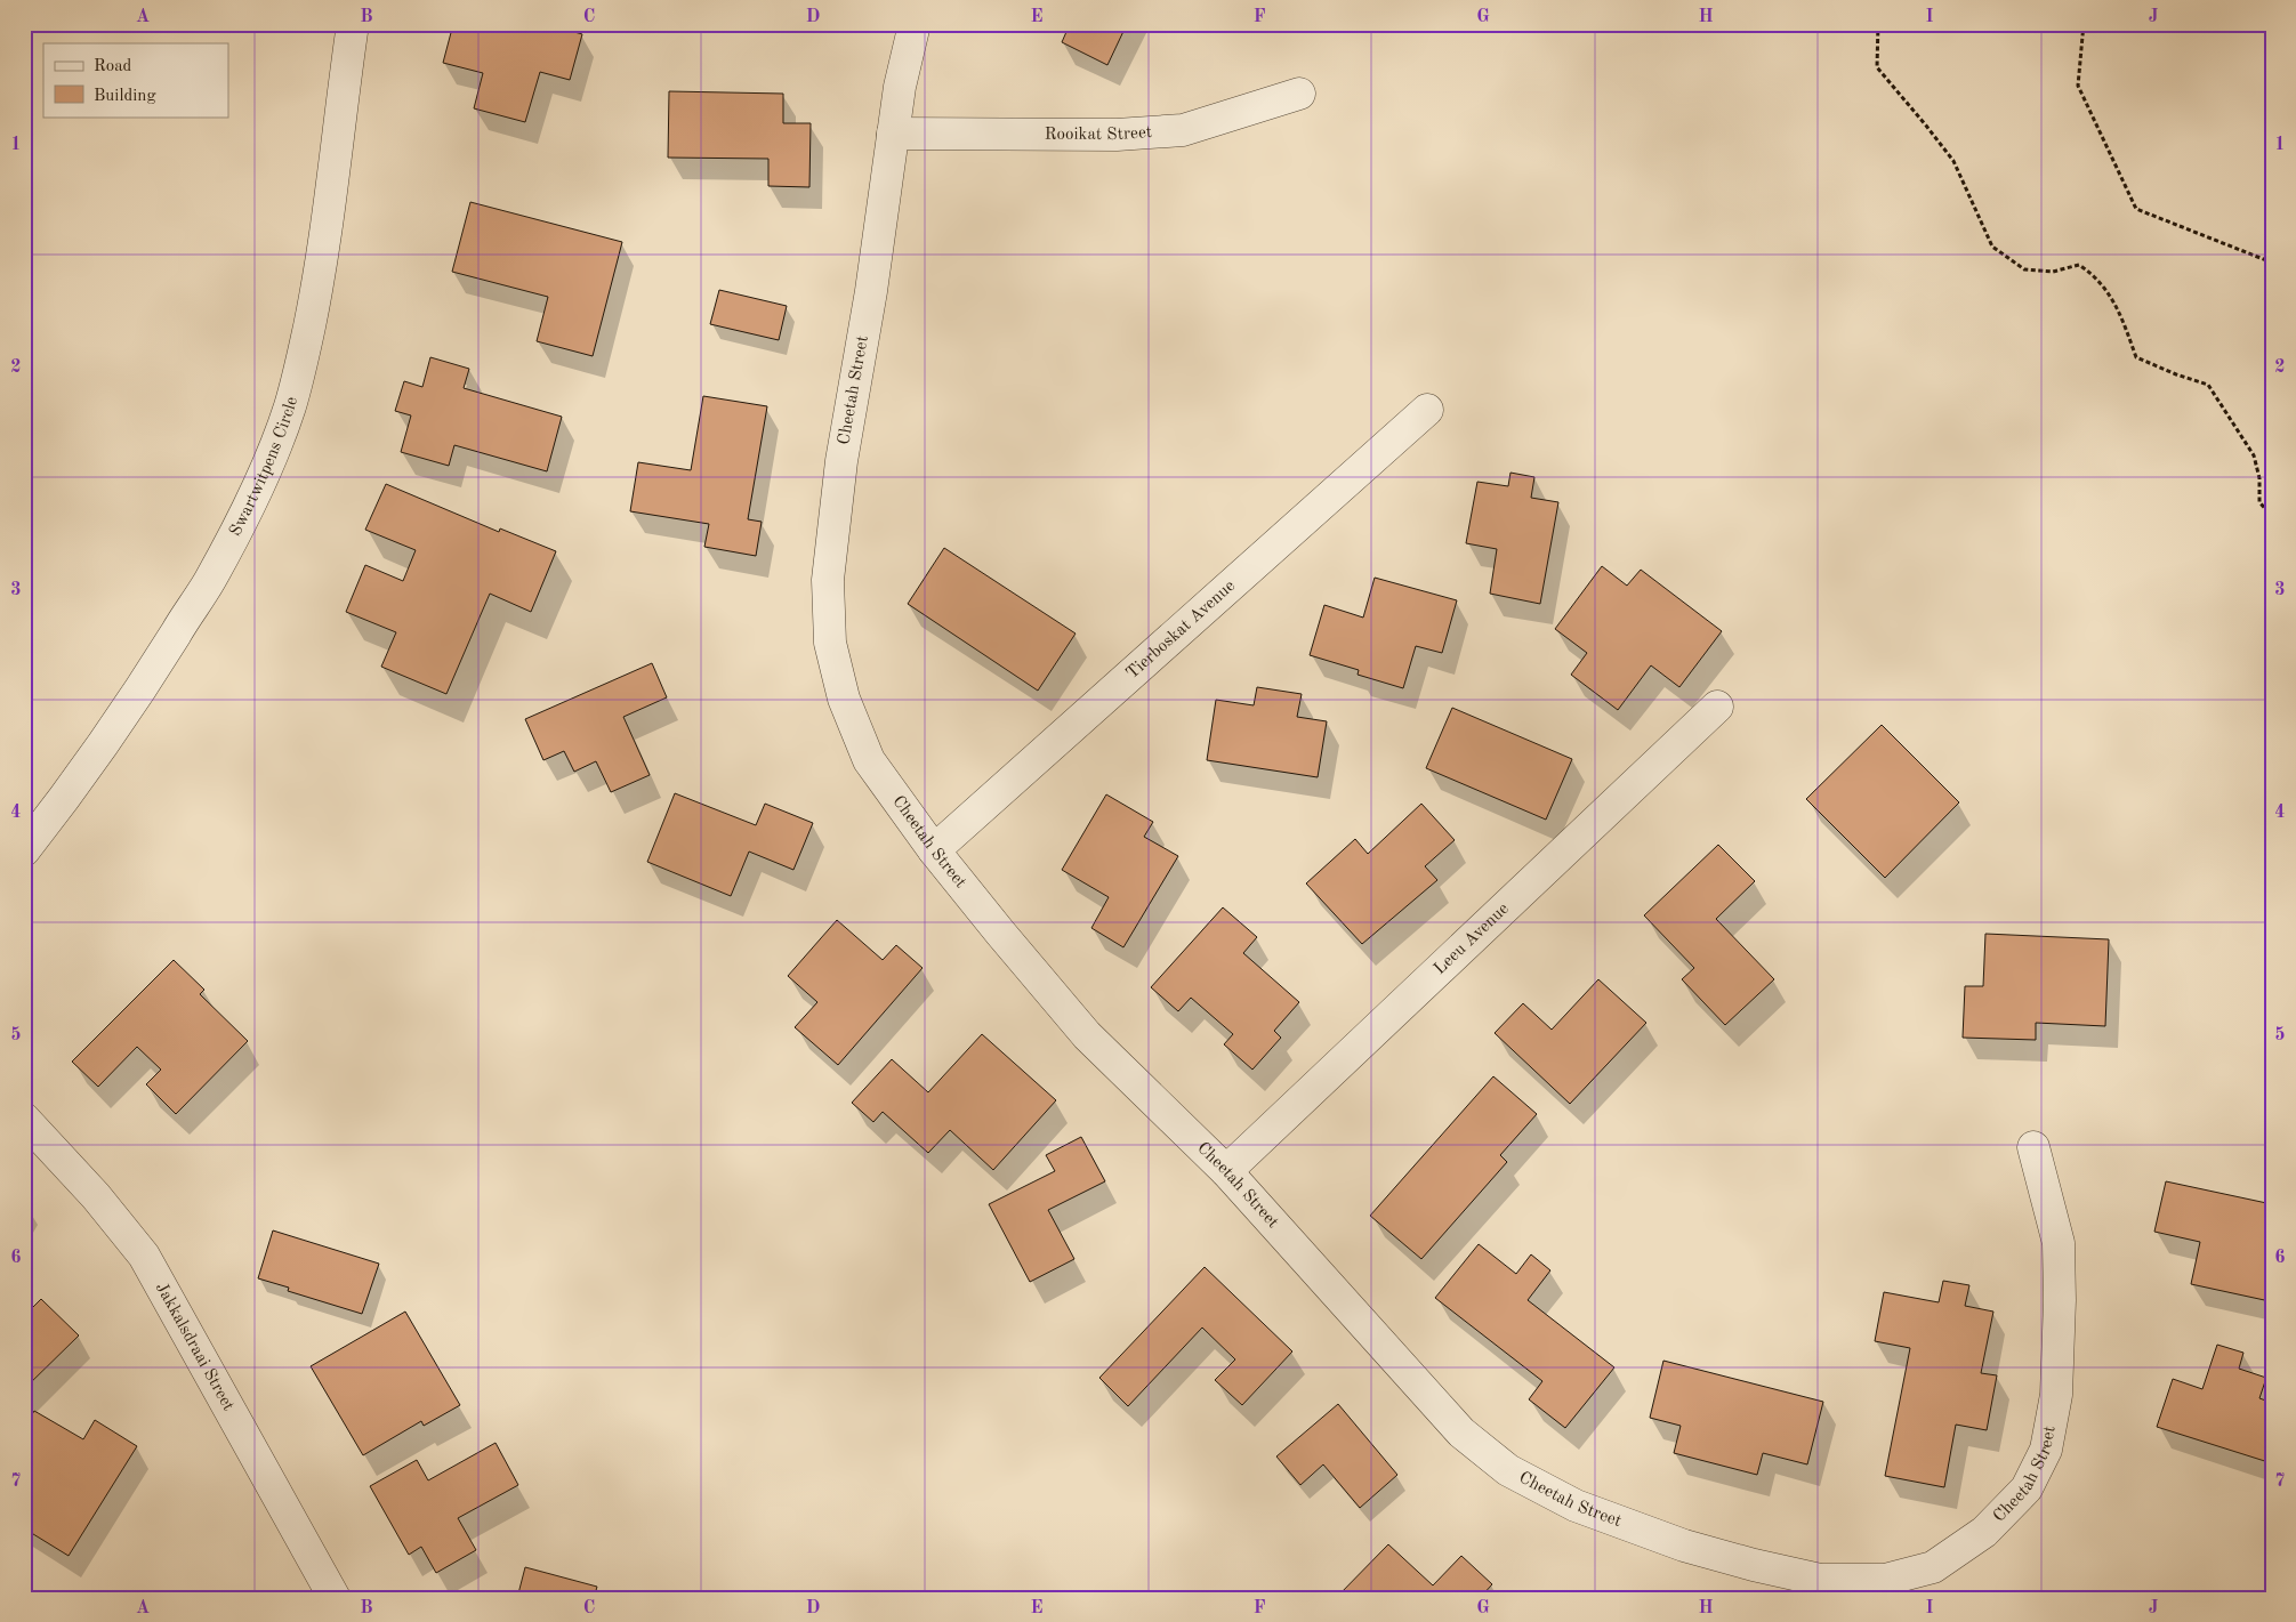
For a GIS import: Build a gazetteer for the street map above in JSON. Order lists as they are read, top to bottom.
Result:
{
  "streets": {
    "street": [
      "Rooikat Street",
      "Cheetah Street",
      "Swartwitpens Circle",
      "Tierboskat Avenue",
      "Leeu Avenue",
      "Jakkalsdraai Street"
    ]
  },
  "crossings": [
    ["Rooikat Street", "Cheetah Street"],
    ["Cheetah Street", "Tierboskat Avenue"],
    ["Cheetah Street", "Leeu Avenue"]
  ],
  "legend": ["Road", "Building"],
  "grid": {
    "columns": [
      "A",
      "B",
      "C",
      "D",
      "E",
      "F",
      "G",
      "H",
      "I",
      "J"
    ],
    "rows": [
      "1",
      "2",
      "3",
      "4",
      "5",
      "6",
      "7"
    ]
  }
}
